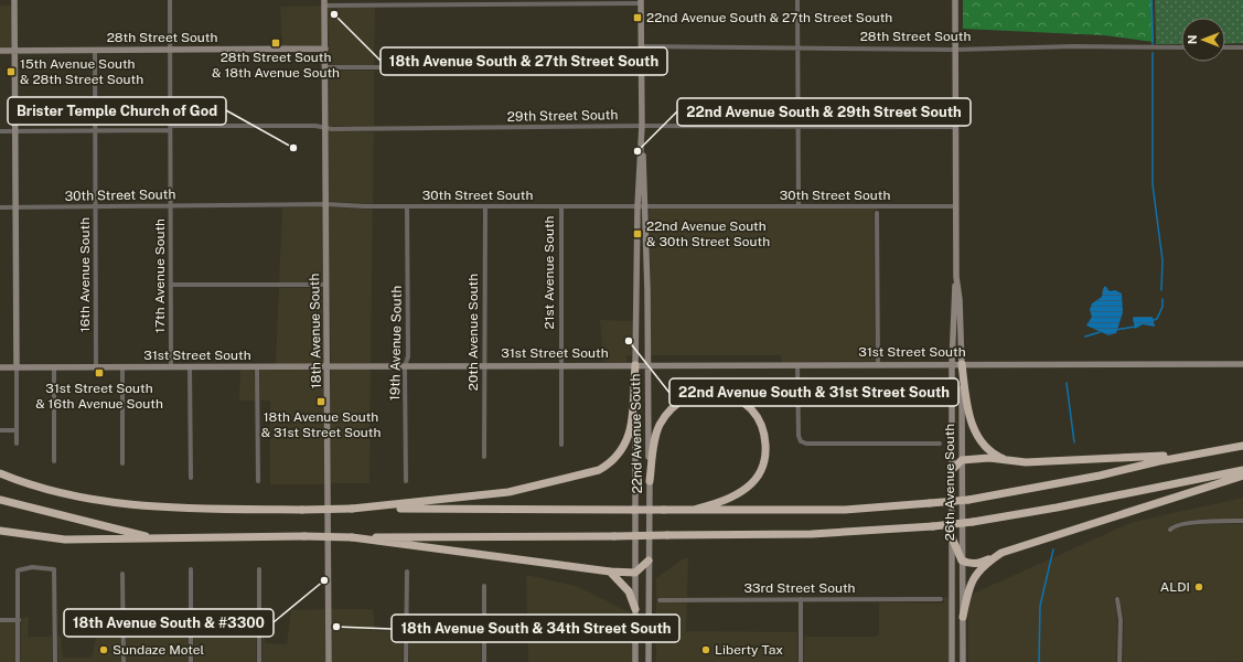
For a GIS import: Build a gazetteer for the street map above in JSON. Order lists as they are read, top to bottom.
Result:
{
  "streets": {
    "street": [
      "28th Street South",
      "29th Street South",
      "30th Street South",
      "21st Avenue South",
      "16th Avenue South",
      "17th Avenue South",
      "18th Avenue South",
      "20th Avenue South",
      "19th Avenue South",
      "31st Street South",
      "22nd Avenue South",
      "26th Avenue South",
      "33rd Street South"
    ]
  },
  "crossings": [
    ["28th Street South", "16th Avenue South"],
    ["28th Street South", "17th Avenue South"],
    ["28th Street South", "18th Avenue South"],
    ["28th Street South", "22nd Avenue South"],
    ["28th Street South", "26th Avenue South"],
    ["29th Street South", "16th Avenue South"],
    ["29th Street South", "17th Avenue South"],
    ["29th Street South", "18th Avenue South"],
    ["29th Street South", "22nd Avenue South"],
    ["29th Street South", "26th Avenue South"],
    ["30th Street South", "21st Avenue South"],
    ["30th Street South", "16th Avenue South"],
    ["30th Street South", "17th Avenue South"],
    ["30th Street South", "18th Avenue South"],
    ["30th Street South", "20th Avenue South"],
    ["30th Street South", "19th Avenue South"],
    ["30th Street South", "22nd Avenue South"],
    ["30th Street South", "26th Avenue South"],
    ["21st Avenue South", "31st Street South"],
    ["16th Avenue South", "31st Street South"],
    ["17th Avenue South", "31st Street South"],
    ["18th Avenue South", "31st Street South"],
    ["20th Avenue South", "31st Street South"],
    ["19th Avenue South", "31st Street South"],
    ["31st Street South", "22nd Avenue South"],
    ["31st Street South", "26th Avenue South"]
  ],
  "places": {
    "other": [
      "18th Avenue South & 27th Street South",
      "Brister Temple Church of God",
      "22nd Avenue South & 29th Street South",
      "22nd Avenue South & 31st Street South",
      "18th Avenue South & #3300",
      "ALDI",
      "18th Avenue South & 34th Street South",
      "Sundaze Motel",
      "Liberty Tax"
    ],
    "transit": [
      "22nd Avenue South & 27th Street South",
      "28th Street South & 18th Avenue South",
      "15th Avenue South & 28th Street South",
      "22nd Avenue South & 30th Street South",
      "31st Street South & 16th Avenue South",
      "18th Avenue South & 31st Street South"
    ]
  },
  "north": "left"
}
